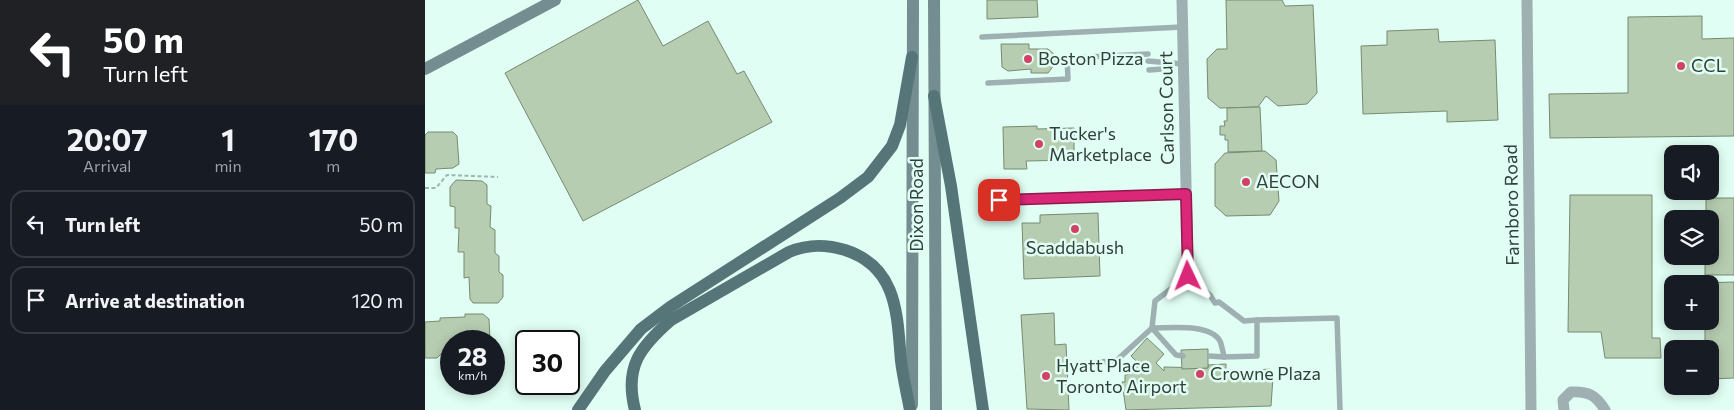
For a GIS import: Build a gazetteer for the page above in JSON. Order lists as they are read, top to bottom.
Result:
{
  "streets": {
    "main road": ["Dixon Road"],
    "street": ["Carlson Court", "Farnboro Road"]
  },
  "places": [
    "Boston Pizza",
    "CCL",
    "Tucker's Marketplace",
    "AECON",
    "Scaddabush",
    "Crowne Plaza",
    "Hyatt Place Toronto Airport"
  ],
  "page": {
    "turn": ["50 m", "Turn left"],
    "eta": [
      "20:07",
      "Arrival",
      "1",
      "min",
      "170",
      "m"
    ],
    "map_buttons": ["+", "−"],
    "list": [
      {
        "name": "Turn left",
        "value": "50 m"
      },
      {
        "name": "Arrive at destination",
        "value": "120 m"
      }
    ],
    "speed": "28 km/h",
    "limit": "30"
  }
}
